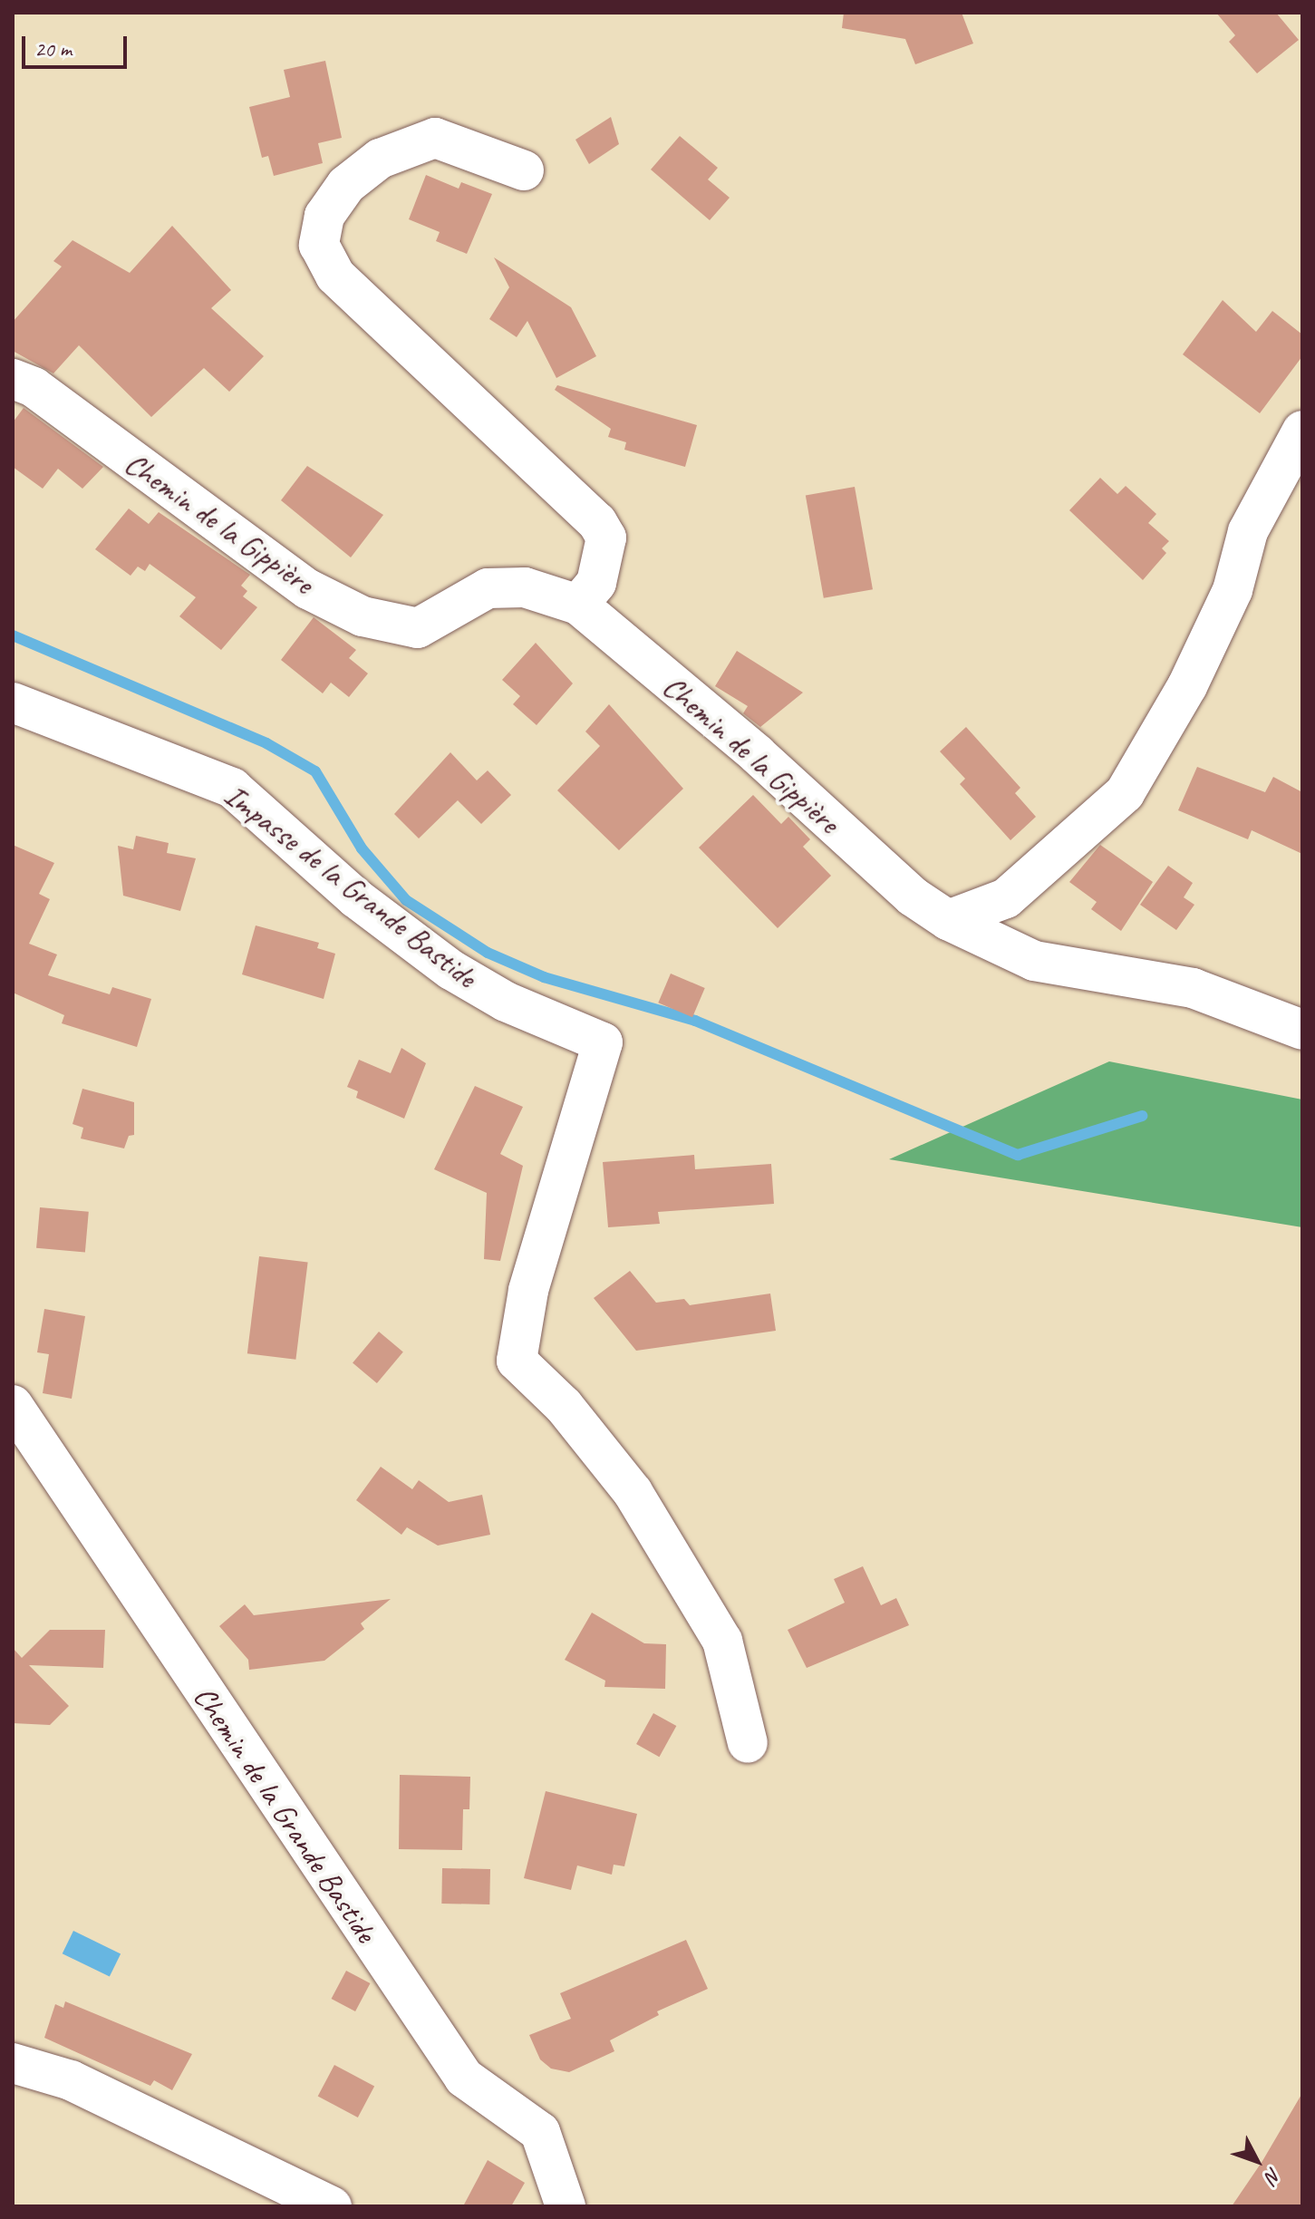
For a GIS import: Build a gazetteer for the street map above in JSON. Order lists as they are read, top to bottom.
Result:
{
  "streets": {
    "street": ["Chemin de la Gippière", "Impasse de la Grande Bastide", "Chemin de la Grande Bastide"]
  },
  "scale_bar": "20 m",
  "north": "bottom right"
}
